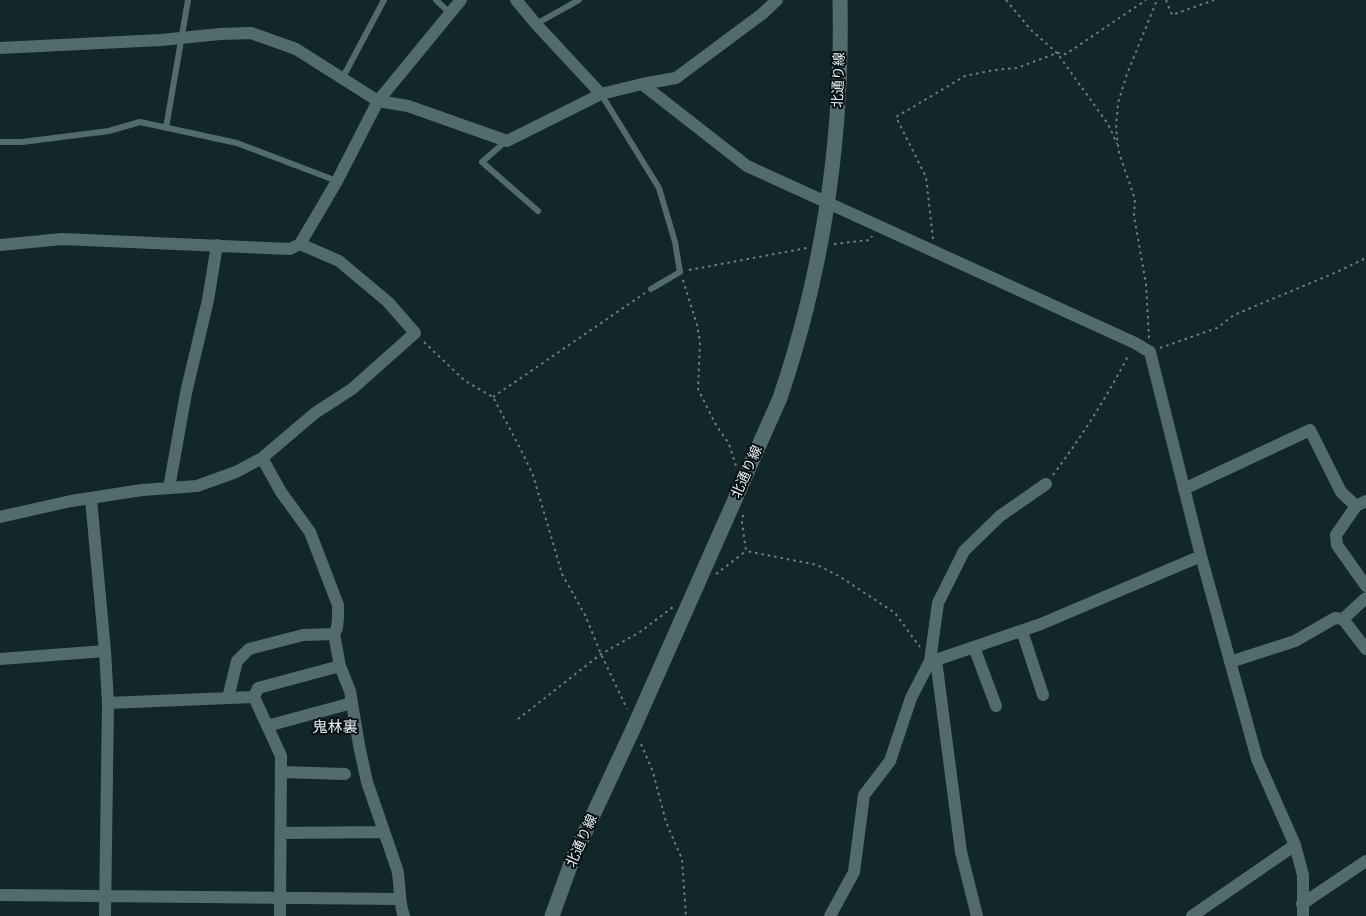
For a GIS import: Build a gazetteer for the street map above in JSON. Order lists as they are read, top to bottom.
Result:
{
  "streets": {
    "street": ["北通り線"]
  },
  "districts": ["鬼林裏"]
}
